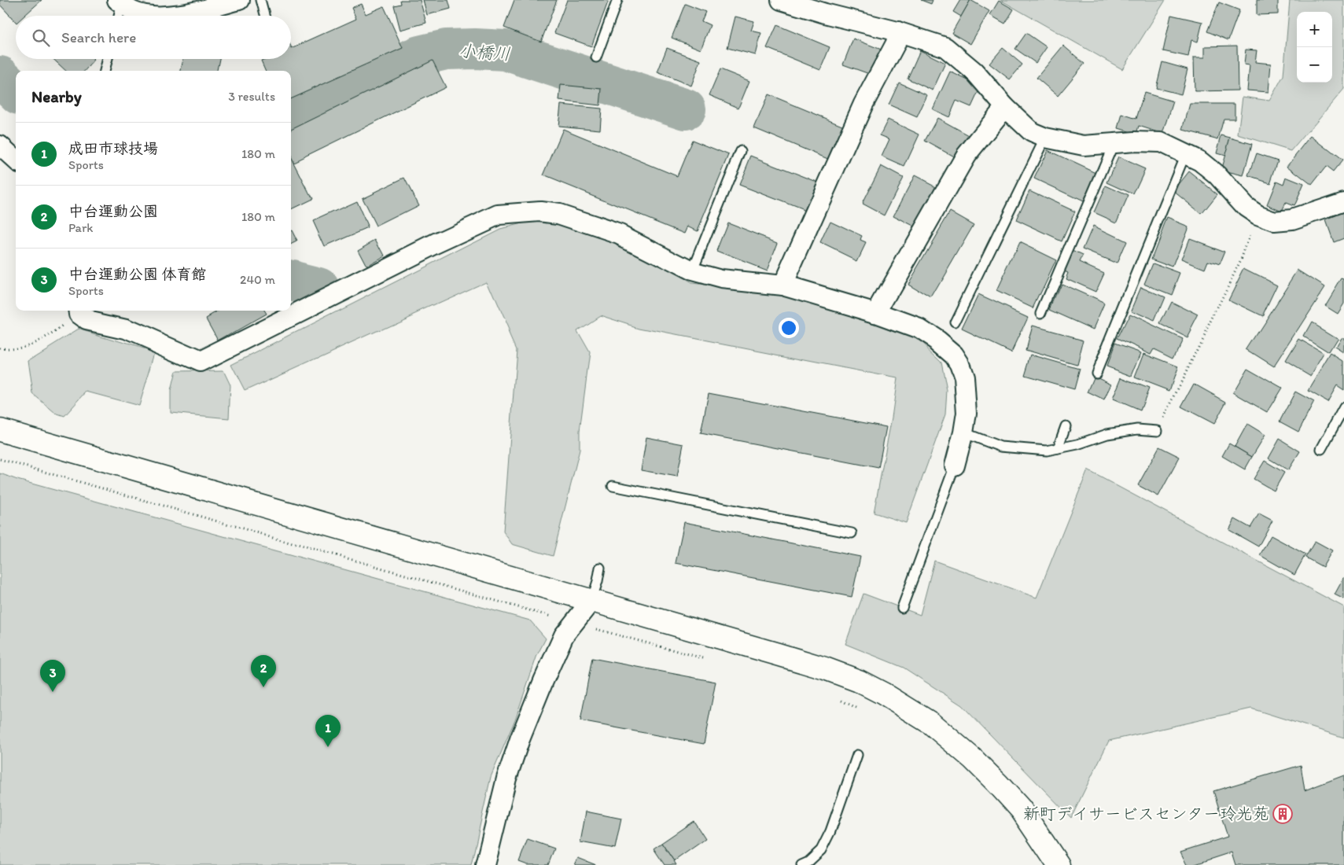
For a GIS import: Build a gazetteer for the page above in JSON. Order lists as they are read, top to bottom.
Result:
{
  "water": ["小橋川"],
  "places": {
    "building": ["新町デイサービスセンター玲光苑"]
  },
  "page": {
    "map_buttons": ["+", "−"],
    "search": "Search here",
    "heading": ["Nearby", "3 results"],
    "list": [
      {
        "mark": "1",
        "name": "成田市球技場",
        "note": "Sports",
        "value": "180 m"
      },
      {
        "mark": "2",
        "name": "中台運動公園",
        "note": "Park",
        "value": "180 m"
      },
      {
        "mark": "3",
        "name": "中台運動公園 体育館",
        "note": "Sports",
        "value": "240 m"
      }
    ],
    "pins": ["2", "3", "1"]
  }
}
